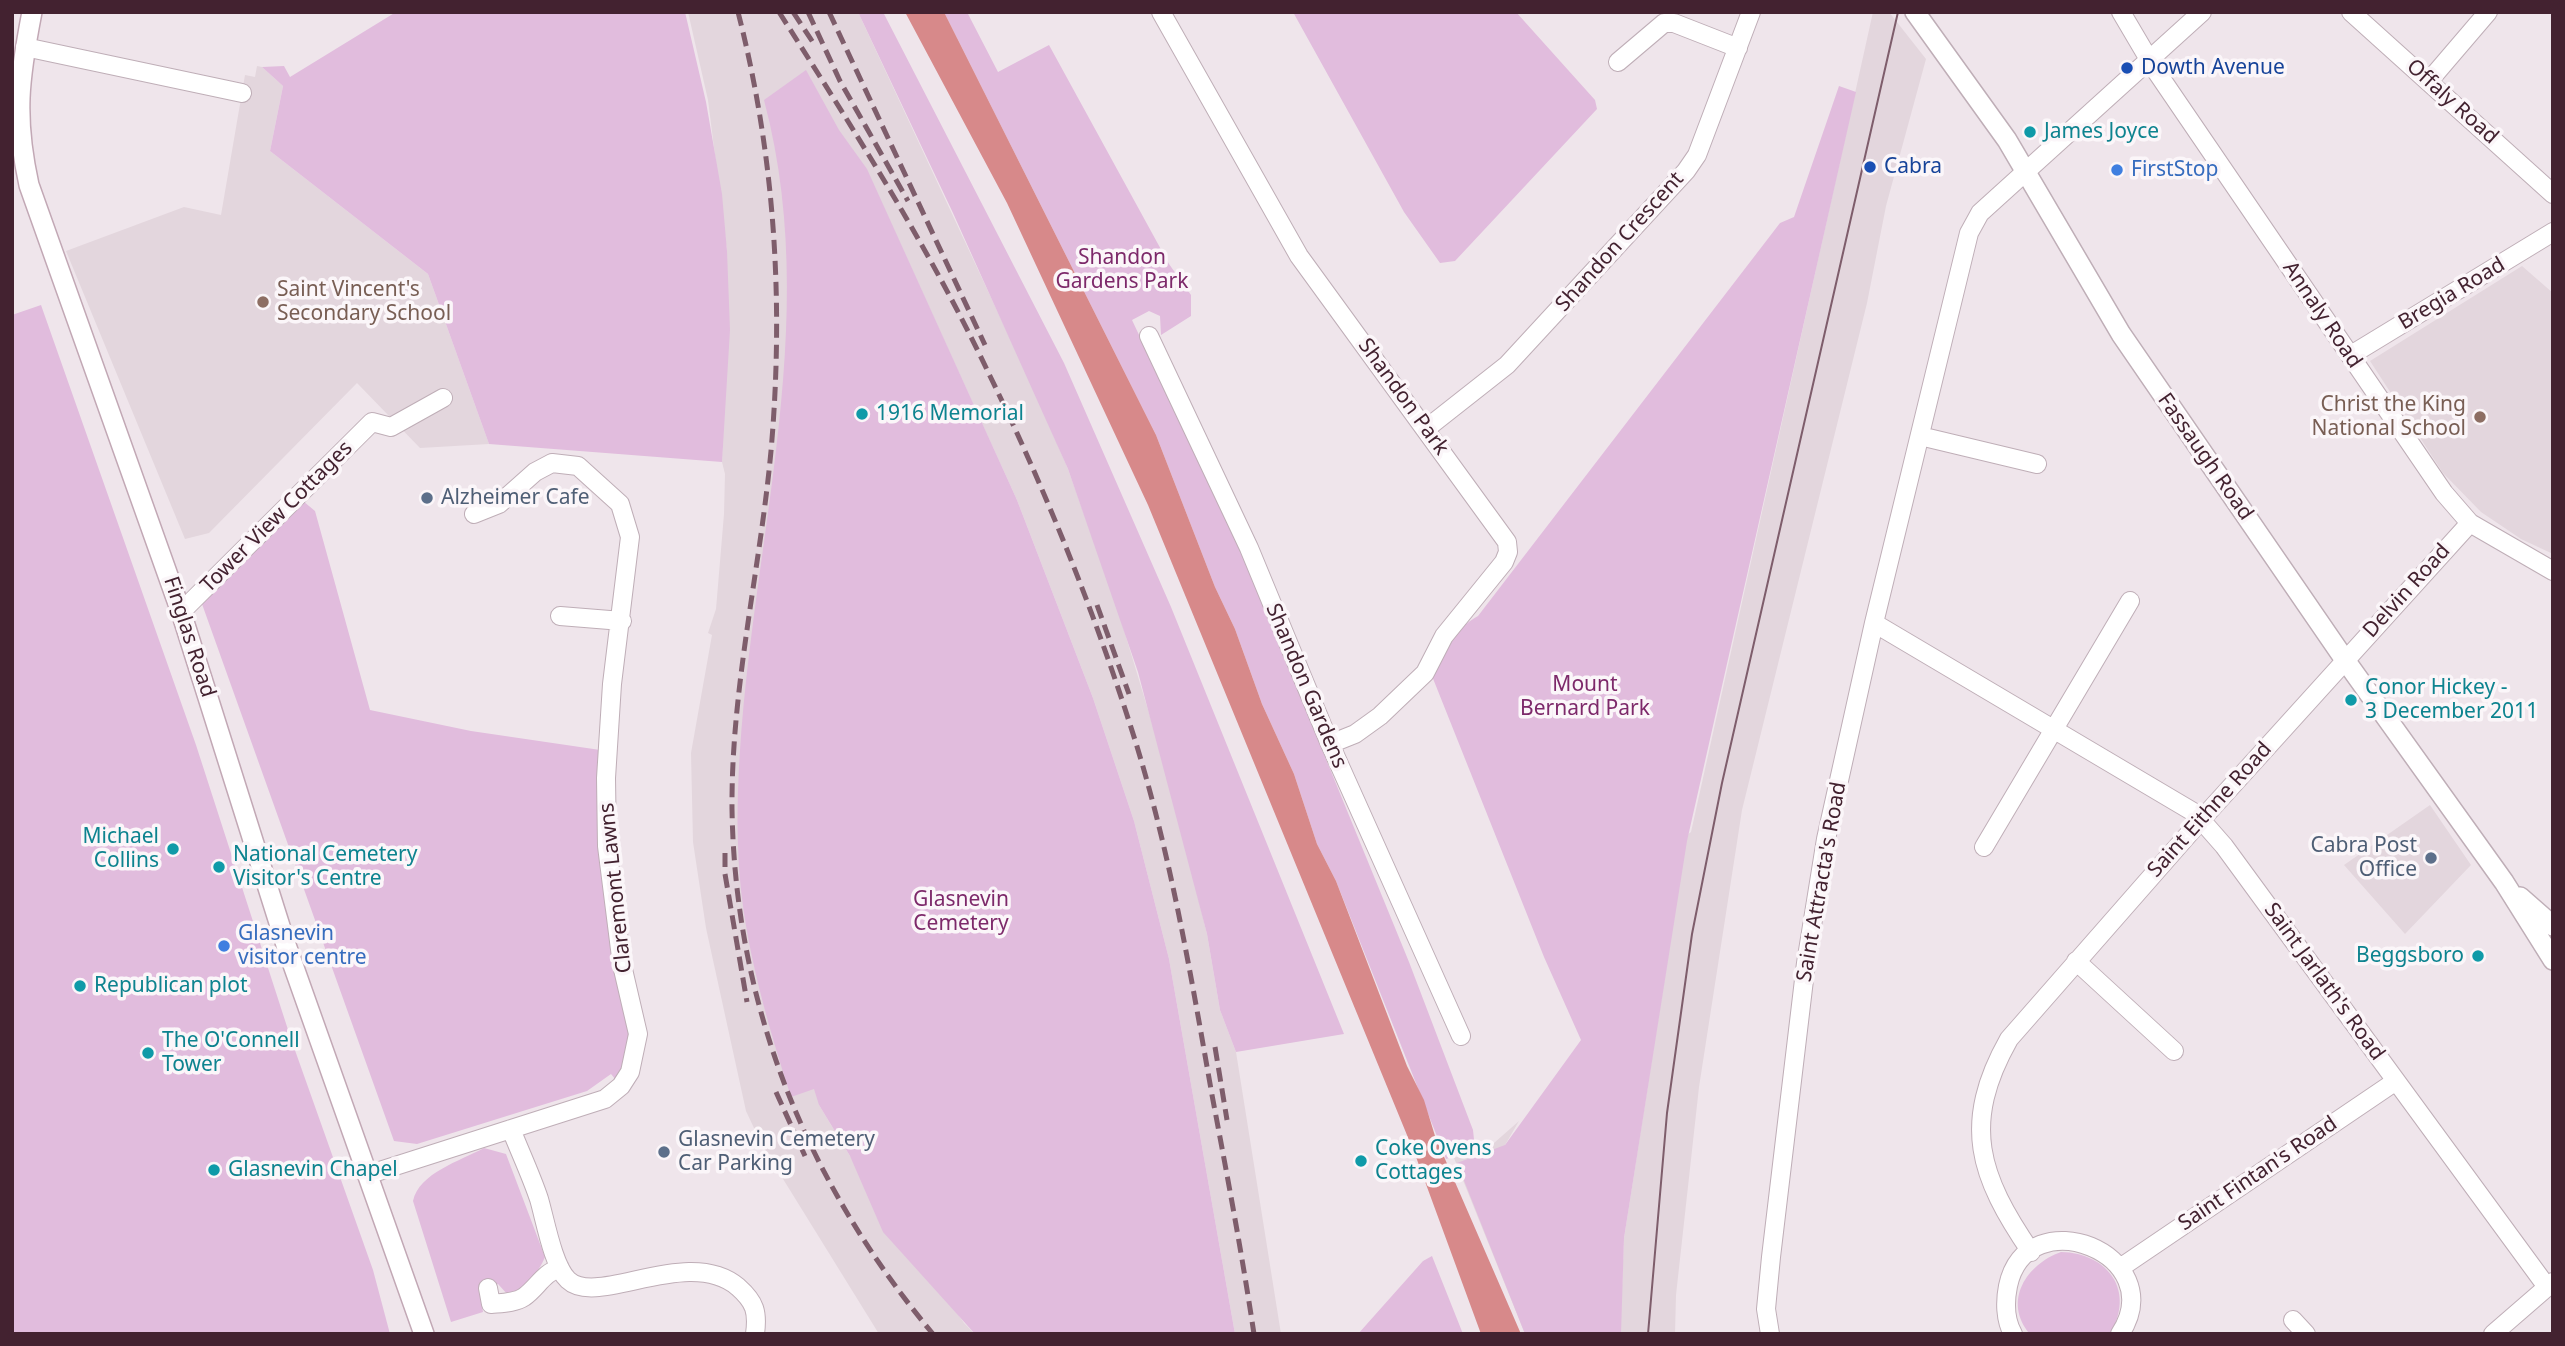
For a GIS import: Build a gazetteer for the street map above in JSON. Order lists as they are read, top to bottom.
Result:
{
  "streets": {
    "main road": ["Fassaugh Road", "Finglas Road"],
    "street": [
      "Offaly Road",
      "Shandon Crescent",
      "Bregia Road",
      "Annaly Road",
      "Shandon Park",
      "Tower View Cottages",
      "Delvin Road",
      "Shandon Gardens",
      "Saint Eithne Road",
      "Saint Attracta's Road",
      "Claremont Lawns",
      "Saint Jarlath's Road",
      "Saint Fintan's Road"
    ]
  },
  "crossings": [
    ["Shandon Crescent", "Shandon Park"],
    ["Bregia Road", "Annaly Road"],
    ["Annaly Road", "Delvin Road"],
    ["Shandon Park", "Shandon Gardens"],
    ["Fassaugh Road", "Delvin Road"],
    ["Fassaugh Road", "Saint Eithne Road"],
    ["Fassaugh Road", "Saint Attracta's Road"],
    ["Tower View Cottages", "Finglas Road"],
    ["Delvin Road", "Saint Eithne Road"],
    ["Finglas Road", "Claremont Lawns"],
    ["Saint Eithne Road", "Saint Jarlath's Road"],
    ["Saint Attracta's Road", "Saint Jarlath's Road"],
    ["Saint Jarlath's Road", "Saint Fintan's Road"]
  ],
  "parks": ["Shandon Gardens Park", "Mount Bernard Park", "Glasnevin Cemetery"],
  "places": [
    "Dowth Avenue",
    "James Joyce",
    "Cabra",
    "FirstStop",
    "Saint Vincent's Secondary School",
    "1916 Memorial",
    "Christ the King National School",
    "Alzheimer Cafe",
    "Conor Hickey - 3 December 2011",
    "Michael Collins",
    "Cabra Post Office",
    "National Cemetery Visitor's Centre",
    "Glasnevin visitor centre",
    "Beggsboro",
    "Republican plot",
    "The O'Connell Tower",
    "Glasnevin Cemetery Car Parking",
    "Coke Ovens Cottages",
    "Glasnevin Chapel"
  ]
}
